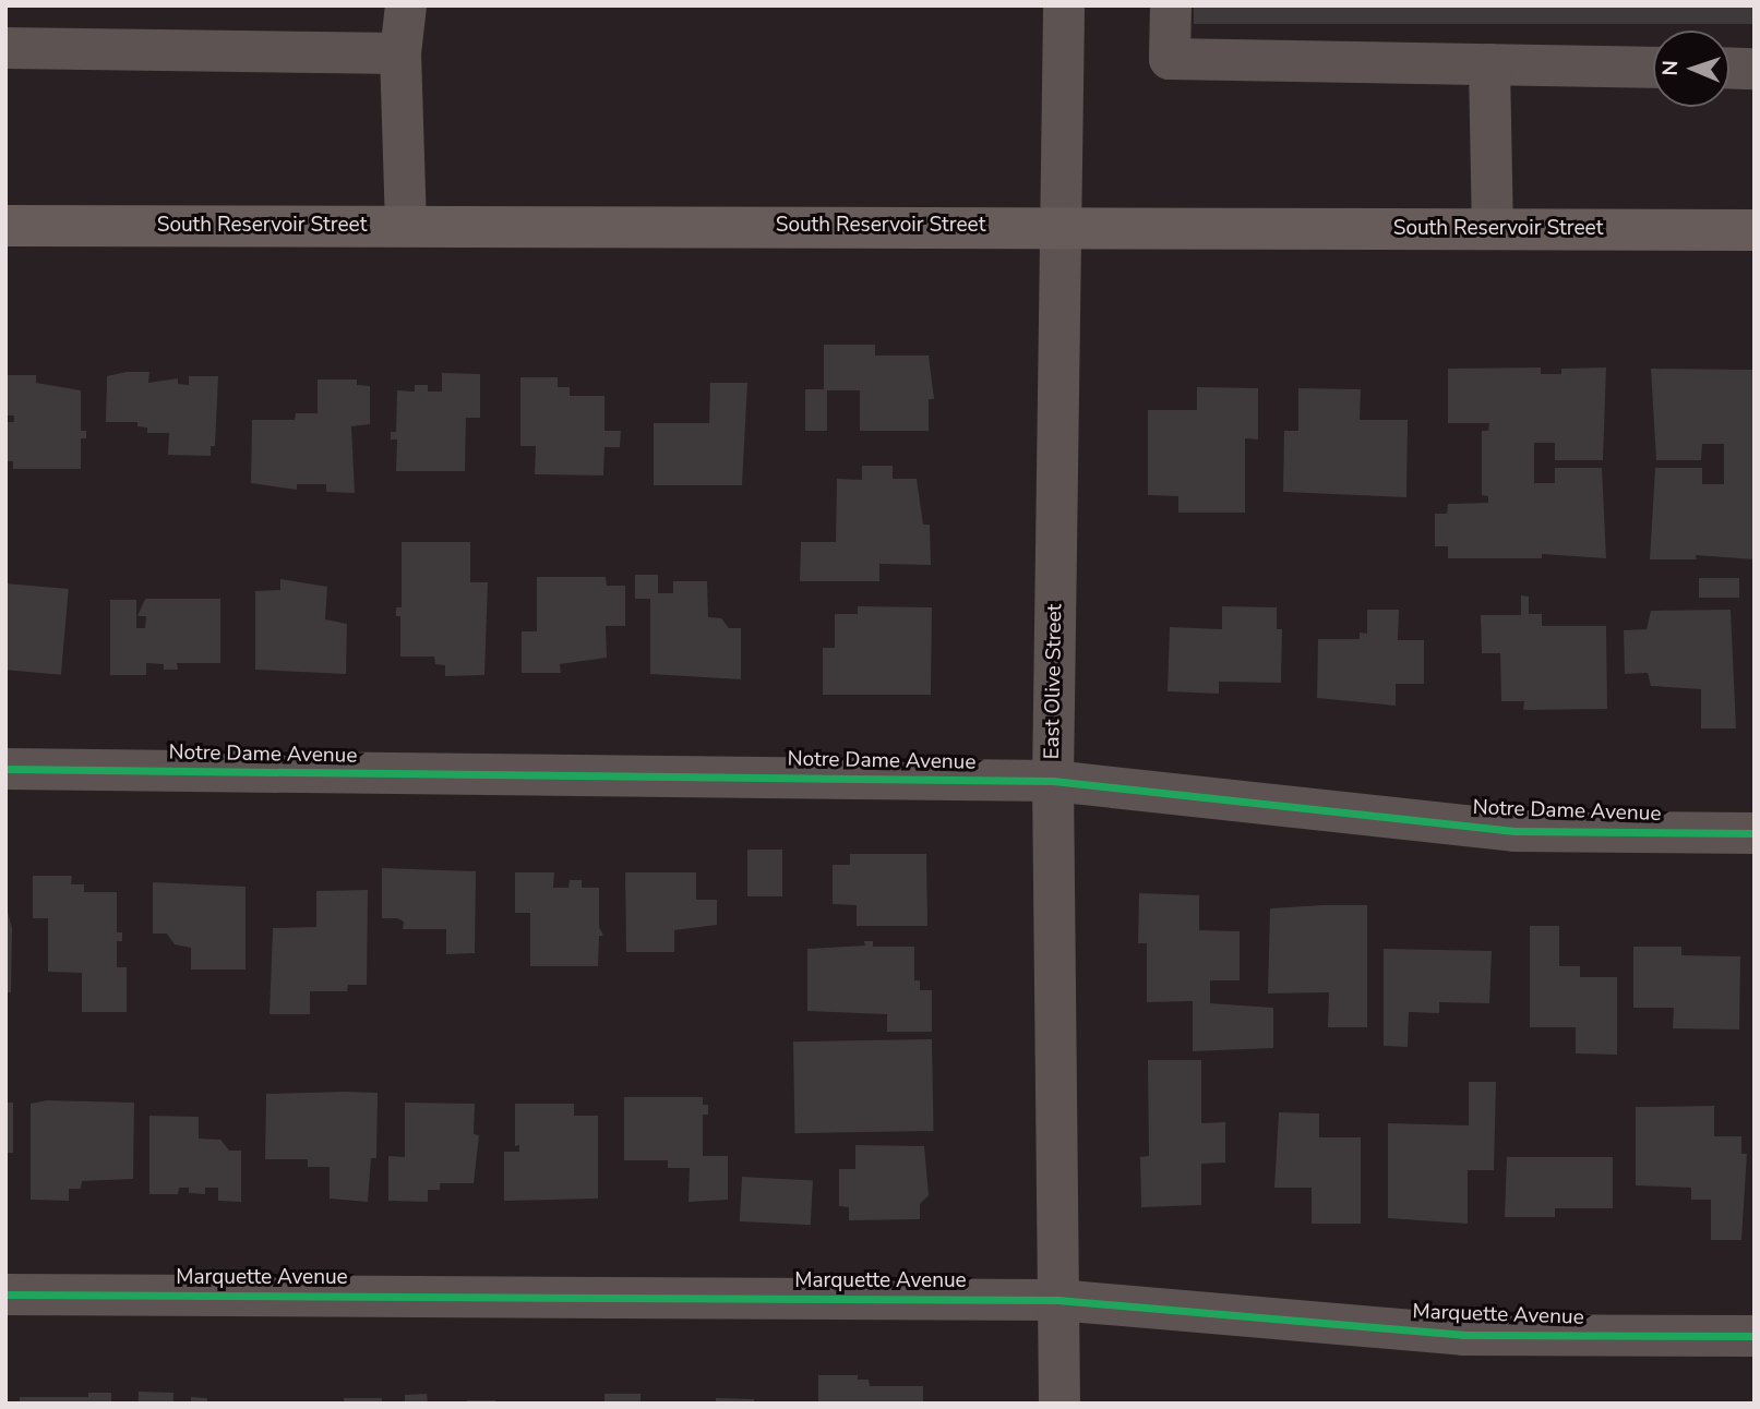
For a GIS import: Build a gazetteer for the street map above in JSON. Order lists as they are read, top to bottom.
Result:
{
  "streets": {
    "main road": ["South Reservoir Street"],
    "street": ["East Olive Street", "Notre Dame Avenue", "Marquette Avenue"]
  },
  "crossings": [
    ["South Reservoir Street", "East Olive Street"],
    ["East Olive Street", "Notre Dame Avenue"],
    ["East Olive Street", "Marquette Avenue"]
  ],
  "north": "left"
}
